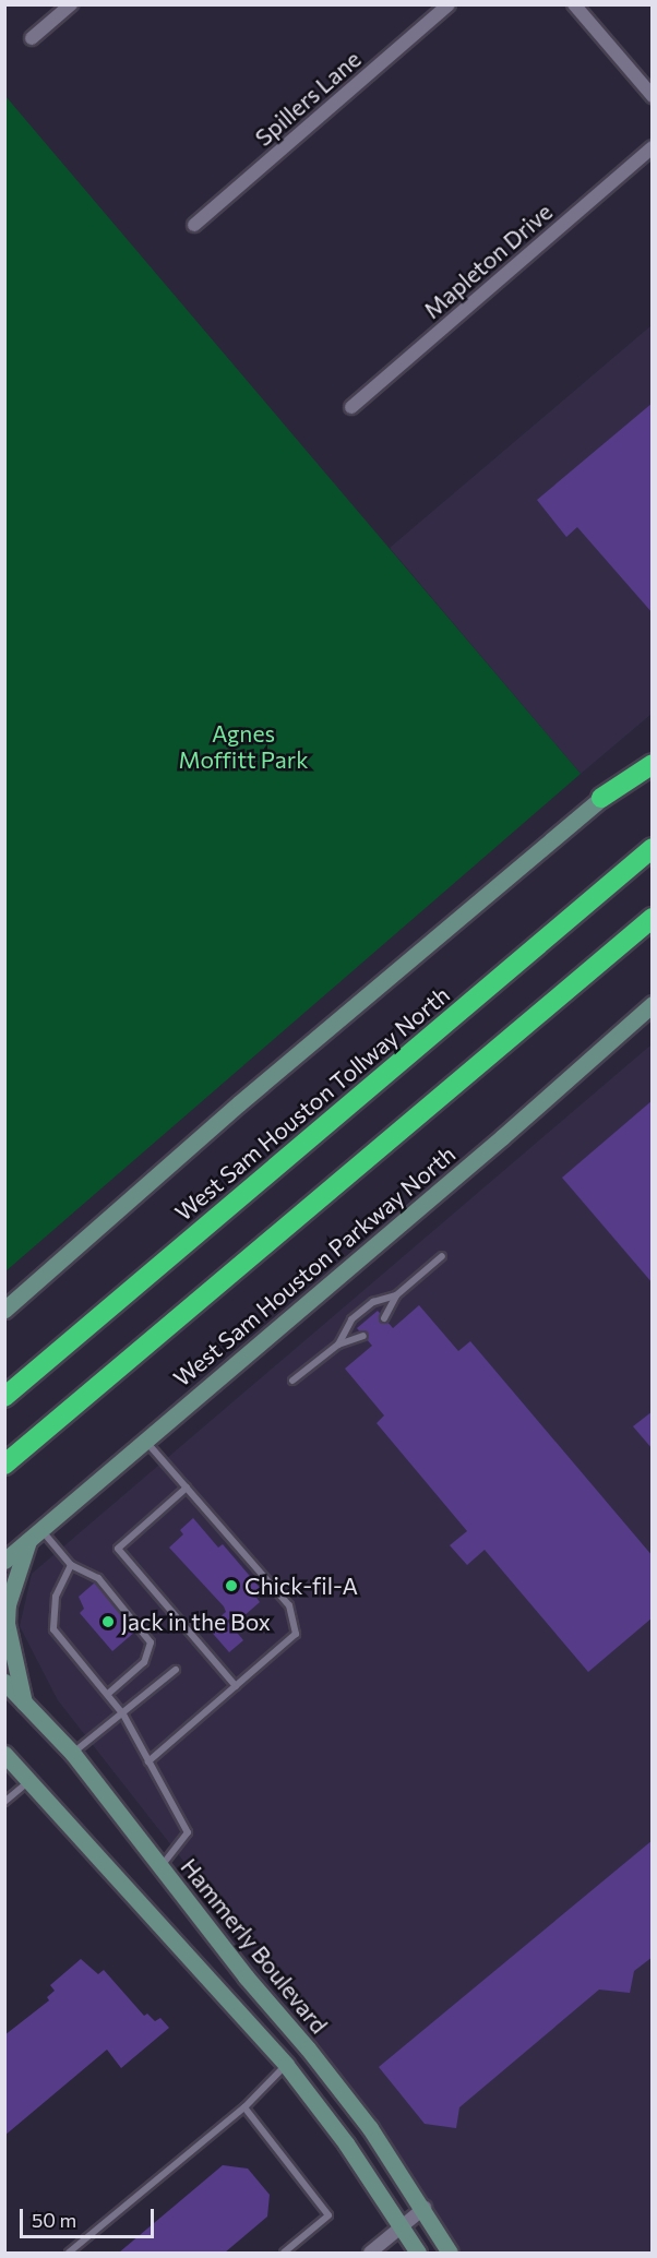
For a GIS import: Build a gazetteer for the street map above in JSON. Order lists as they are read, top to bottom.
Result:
{
  "streets": {
    "highway": ["West Sam Houston Tollway North"],
    "main road": ["West Sam Houston Parkway North", "Hammerly Boulevard"],
    "street": ["Spillers Lane", "Mapleton Drive"]
  },
  "parks": ["Agnes Moffitt Park"],
  "places": ["Chick-fil-A", "Jack in the Box"],
  "scale_bar": "50 m"
}
